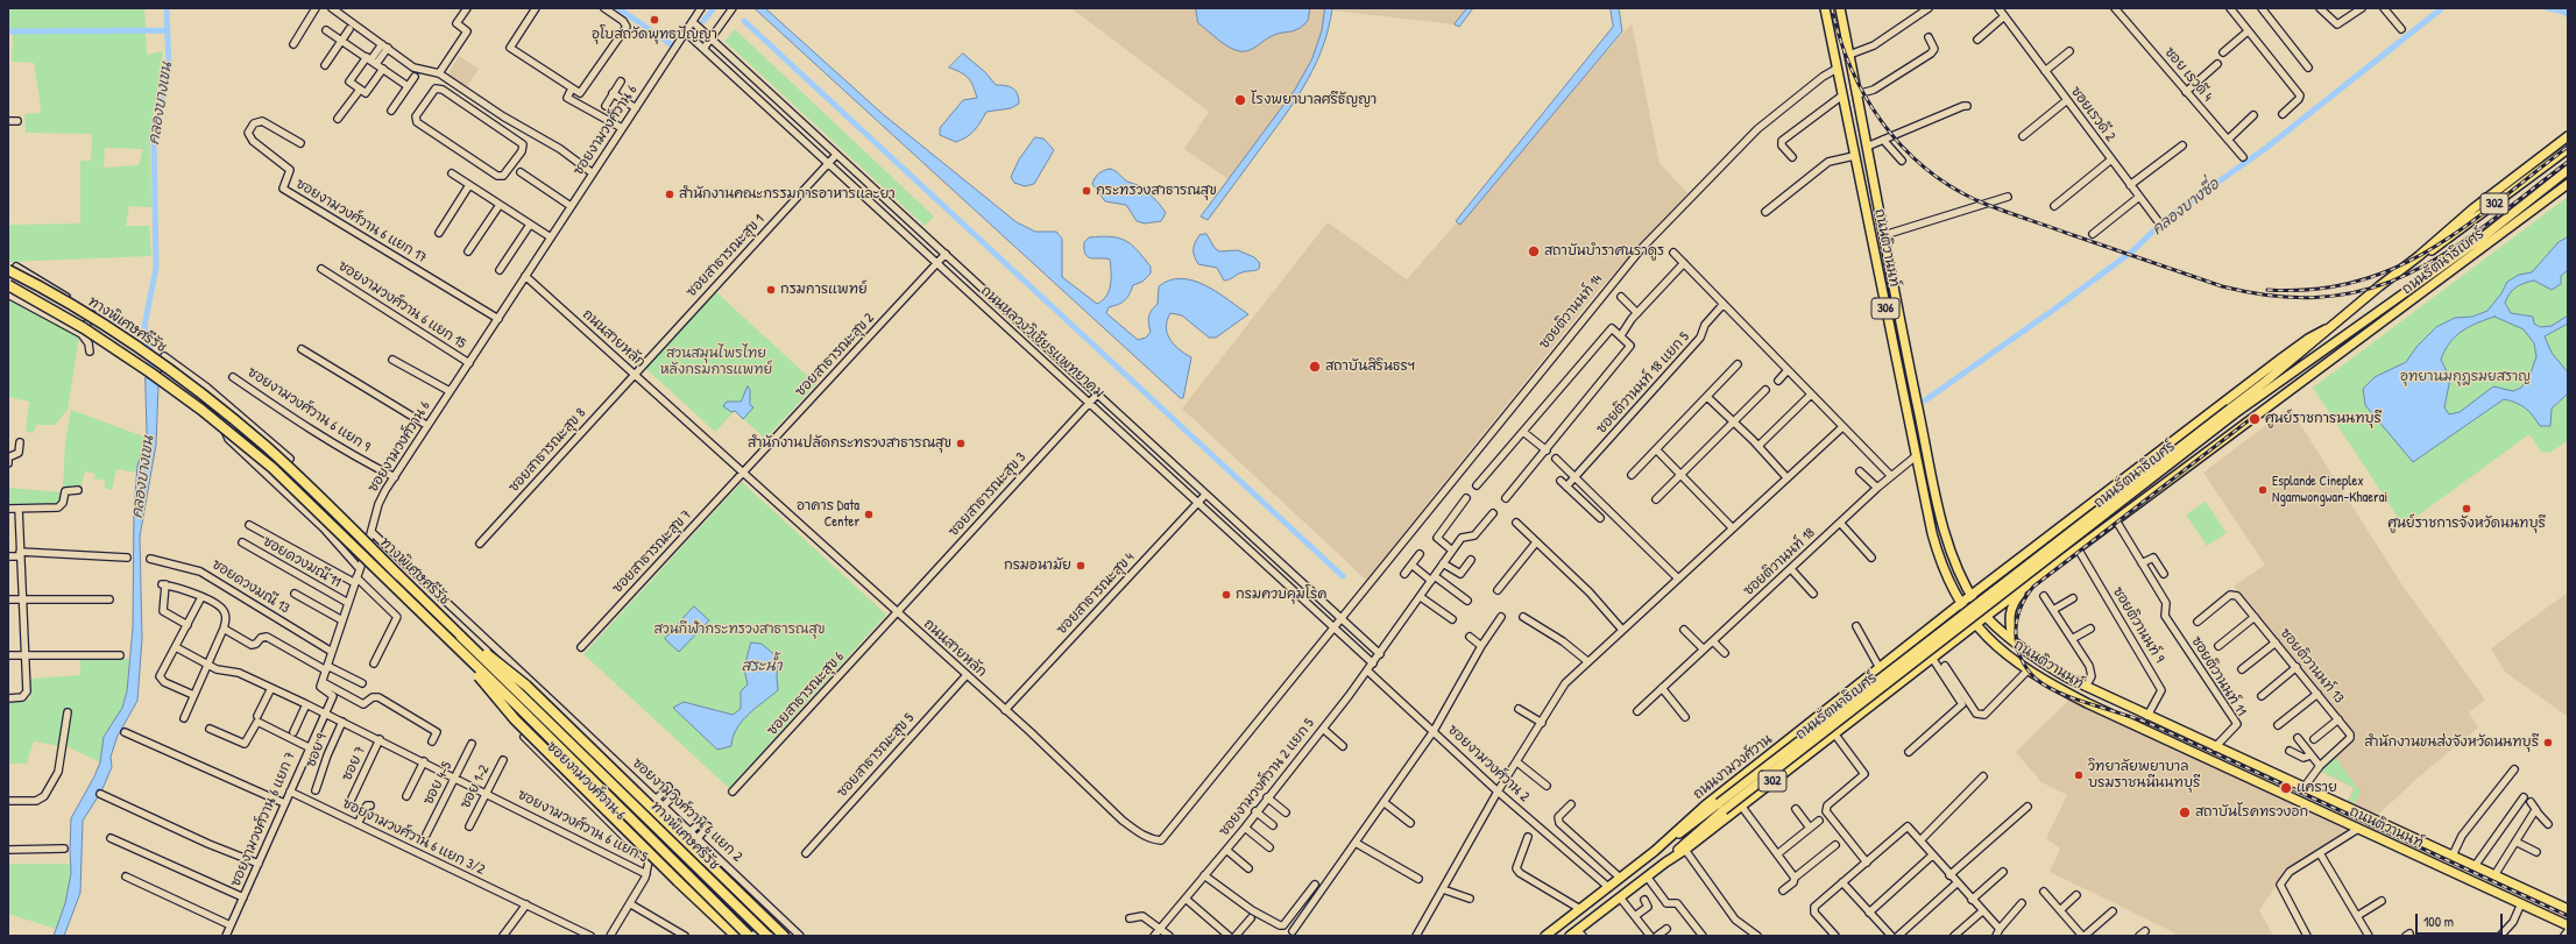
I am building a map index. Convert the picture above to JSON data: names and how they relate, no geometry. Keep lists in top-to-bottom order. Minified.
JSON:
{"streets":{"highway":["ทางพิเศษศรีรัช"],"main road":["302","ถนนติวานนท์","ถนนรัตนาธิเบศร์","306","ถนนงามวงศ์วาน"],"street":["ซอย เรวดี 4","ซอยเรวดี 2","ซอยงามวงศ์วาน 6","ซอยงามวงศ์วาน 6 แยก 17","ซอยสาธารณะสุข 1","ซอยงามวงศ์วาน 6 แยก 15","ซอยติวานนท์ 14","ถนนสายหลัก","ถนนหลวงวิเชียรแพทยาคม","ซอยสาธารณะสุข 2","ซอยติวานนท์ 18 แยก 5","ซอยงามวงศ์วาน 6 แยก 9","ซอยสาธารณะสุข 8","ซอยสาธารณะสุข 3","ซอยสาธารณะสุข 7","ซอยดวงมณี 11","ซอยติวานนท์ 18","ซอยดวงมณี 13","ซอยสาธารณะสุข 4","ซอยติวานนท์ 9","ซอยติวานนท์ 13","ซอยติวานนท์ 11","ซอยสาธารณะสุข 6","ซอย 9","ซอยสาธารณะสุข 5","ซอย 7","ซอยงามวงศ์วาน 2","ซอยงามวงศ์วาน 2 แยก 5","ซอย 4-5","ซอย 1-2","ซอยงามวงศ์วาน 6 แยก 2","ซอยงามวงศ์วาน 6 แยก 7","ซอยงามวงศ์วาน 6 แยก 5","ซอยงามวงศ์วาน 6 แยก 3/2"]},"crossings":[["ซอยงามวงศ์วาน 6","ซอยงามวงศ์วาน 6 แยก 17"],["ซอยงามวงศ์วาน 6","ซอยงามวงศ์วาน 6 แยก 15"],["ซอยงามวงศ์วาน 6","ถนนสายหลัก"],["ซอยงามวงศ์วาน 6","ถนนหลวงวิเชียรแพทยาคม"],["ซอยงามวงศ์วาน 6","ซอยงามวงศ์วาน 6 แยก 9"],["ซอยงามวงศ์วาน 6","ซอยงามวงศ์วาน 6 แยก 2"],["ซอยงามวงศ์วาน 6","ซอยงามวงศ์วาน 6 แยก 5"],["ถนนติวานนท์","ถนนรัตนาธิเบศร์"],["ถนนติวานนท์","ซอยติวานนท์ 14"],["ถนนติวานนท์","ซอยติวานนท์ 18"],["ถนนติวานนท์","ซอยติวานนท์ 9"],["ถนนติวานนท์","ซอยติวานนท์ 13"],["ถนนติวานนท์","ซอยติวานนท์ 11"],["ถนนติวานนท์","ถนนงามวงศ์วาน"],["ซอยสาธารณะสุข 1","ถนนสายหลัก"],["ซอยสาธารณะสุข 1","ถนนหลวงวิเชียรแพทยาคม"],["ซอยสาธารณะสุข 1","ซอยสาธารณะสุข 8"],["ถนนรัตนาธิเบศร์","ซอยติวานนท์ 9"],["ถนนรัตนาธิเบศร์","ถนนงามวงศ์วาน"],["ซอยติวานนท์ 14","ถนนสายหลัก"],["ซอยติวานนท์ 14","ถนนหลวงวิเชียรแพทยาคม"],["ถนนสายหลัก","ถนนหลวงวิเชียรแพทยาคม"],["ถนนสายหลัก","ซอยสาธารณะสุข 2"],["ถนนสายหลัก","ซอยสาธารณะสุข 8"],["ถนนสายหลัก","ซอยสาธารณะสุข 3"],["ถนนสายหลัก","ซอยสาธารณะสุข 7"],["ถนนสายหลัก","ซอยสาธารณะสุข 4"],["ถนนสายหลัก","ซอยสาธารณะสุข 6"],["ถนนสายหลัก","ซอยสาธารณะสุข 5"],["ถนนหลวงวิเชียรแพทยาคม","ซอยสาธารณะสุข 2"],["ถนนหลวงวิเชียรแพทยาคม","ซอยสาธารณะสุข 3"],["ถนนหลวงวิเชียรแพทยาคม","ซอยสาธารณะสุข 4"],["ซอยสาธารณะสุข 2","ซอยสาธารณะสุข 7"],["ซอยสาธารณะสุข 3","ซอยสาธารณะสุข 6"],["ซอย 9","ซอยงามวงศ์วาน 6 แยก 5"],["ซอย 7","ซอยงามวงศ์วาน 6 แยก 5"],["ซอยงามวงศ์วาน 2","ถนนงามวงศ์วาน"],["ซอยงามวงศ์วาน 2","ซอยงามวงศ์วาน 2 แยก 5"],["ซอย 4-5","ซอยงามวงศ์วาน 6 แยก 5"],["ซอย 1-2","ซอยงามวงศ์วาน 6 แยก 5"],["ซอยงามวงศ์วาน 6 แยก 7","ซอยงามวงศ์วาน 6 แยก 5"],["ซอยงามวงศ์วาน 6 แยก 7","ซอยงามวงศ์วาน 6 แยก 3/2"]],"water":["คลองบางเขน","คลองบางซื่อ","สระน้ำ"],"parks":["สวนสมุนไพรไทย หลังกรมการแพทย์","อุทยานมกุฎรมยสราญ","สวนกีฬากระทรวงสาธารณสุข"],"places":["อุโบสถวัดพุทธปัญญา","โรงพยาบาลศรีธัญญา","กระทรวงสาธารณสุข","สำนักงานคณะกรรมการอาหารและยา","สถาบันบำราศนราดูร","กรมการแพทย์","สถาบันสิรินธรฯ","ศูนย์ราชการนนทบุรี","สำนักงานปลัดกระทรวงสาธารณสุข","Esplande Cineplex Ngamwongwan-Khaerai","ศูนย์ราชการจังหวัดนนทบุรี","อาคาร Data Center","กรมอนามัย","กรมควบคุมโรค","สำนักงานขนส่งจังหวัดนนทบุรี","วิทยาลัยพยาบาล บรมราชนนีนนทบุรี","แคราย","สถาบันโรคทรวงอก"],"scale_bar":"100 m"}
